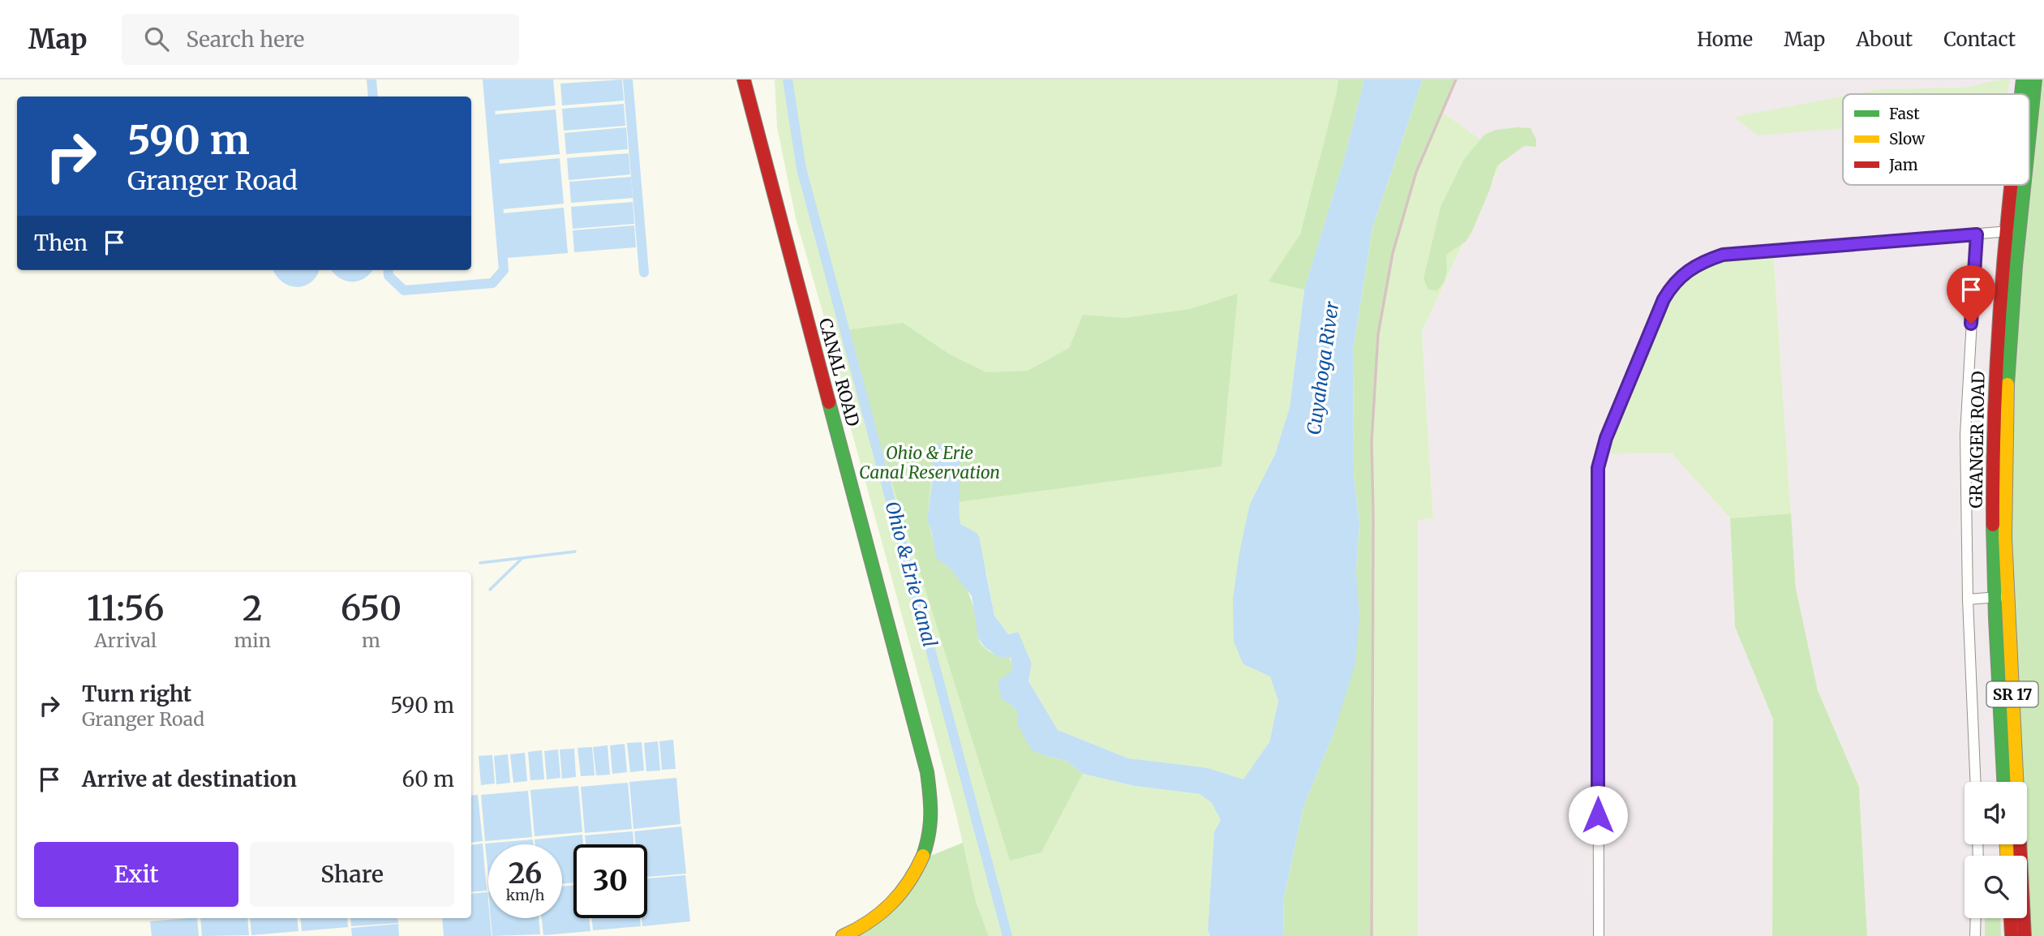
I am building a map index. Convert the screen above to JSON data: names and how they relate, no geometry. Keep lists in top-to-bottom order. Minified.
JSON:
{"streets":{"main road":["CANAL ROAD","GRANGER ROAD","SR 17"]},"water":["Cuyahoga River","Ohio & Erie Canal"],"parks":["Ohio & Erie Canal Reservation"],"legend":["Fast","Slow","Jam"],"page":{"header":"Map","search":"Search here","nav":["Home","Map","About","Contact"],"turn":["590 m","Granger Road"],"then":"Then","eta":["11:56","Arrival","2","min","650","m"],"list":[{"name":"Turn right","note":"Granger Road","value":"590 m"},{"name":"Arrive at destination","value":"60 m"}],"buttons":["Exit","Share"],"speed":"26 km/h","limit":"30"}}
